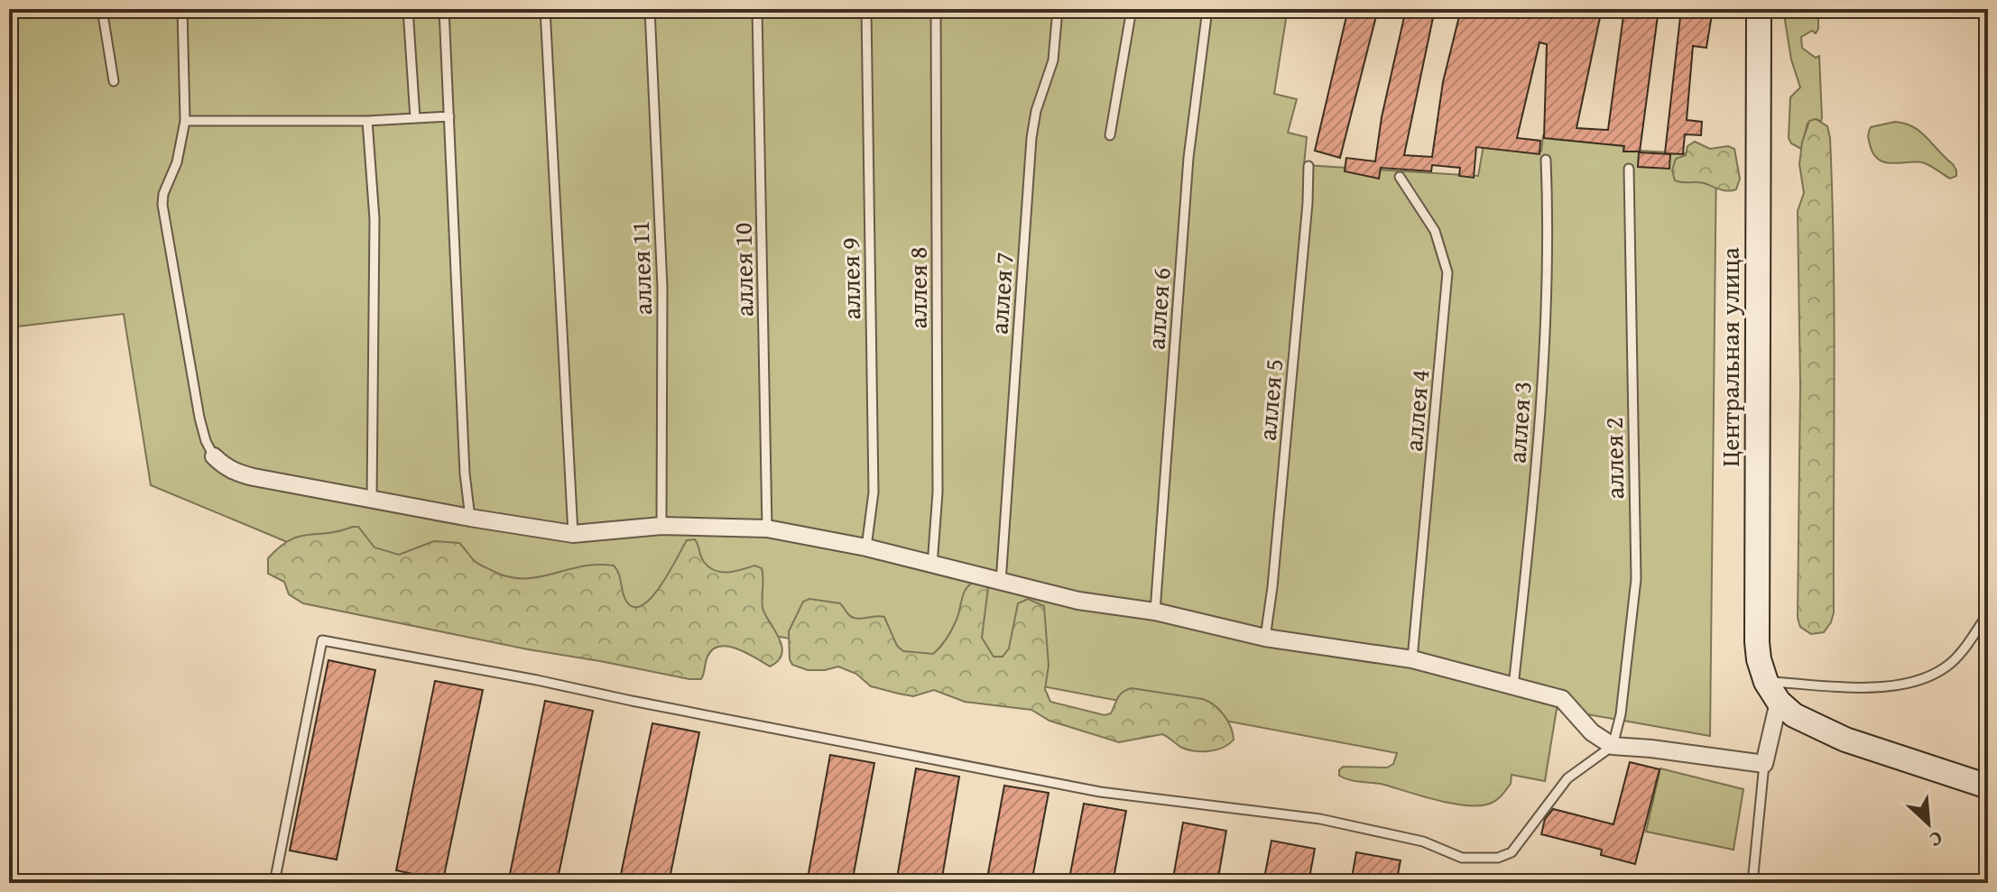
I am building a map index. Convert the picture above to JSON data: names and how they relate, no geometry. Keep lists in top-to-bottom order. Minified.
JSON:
{"streets":{"street":["Центральная улица"],"lane":["аллея 11","аллея 10","аллея 9","аллея 8","аллея 7","аллея 6","аллея 5","аллея 4","аллея 3","аллея 2"]},"north":"bottom right"}
